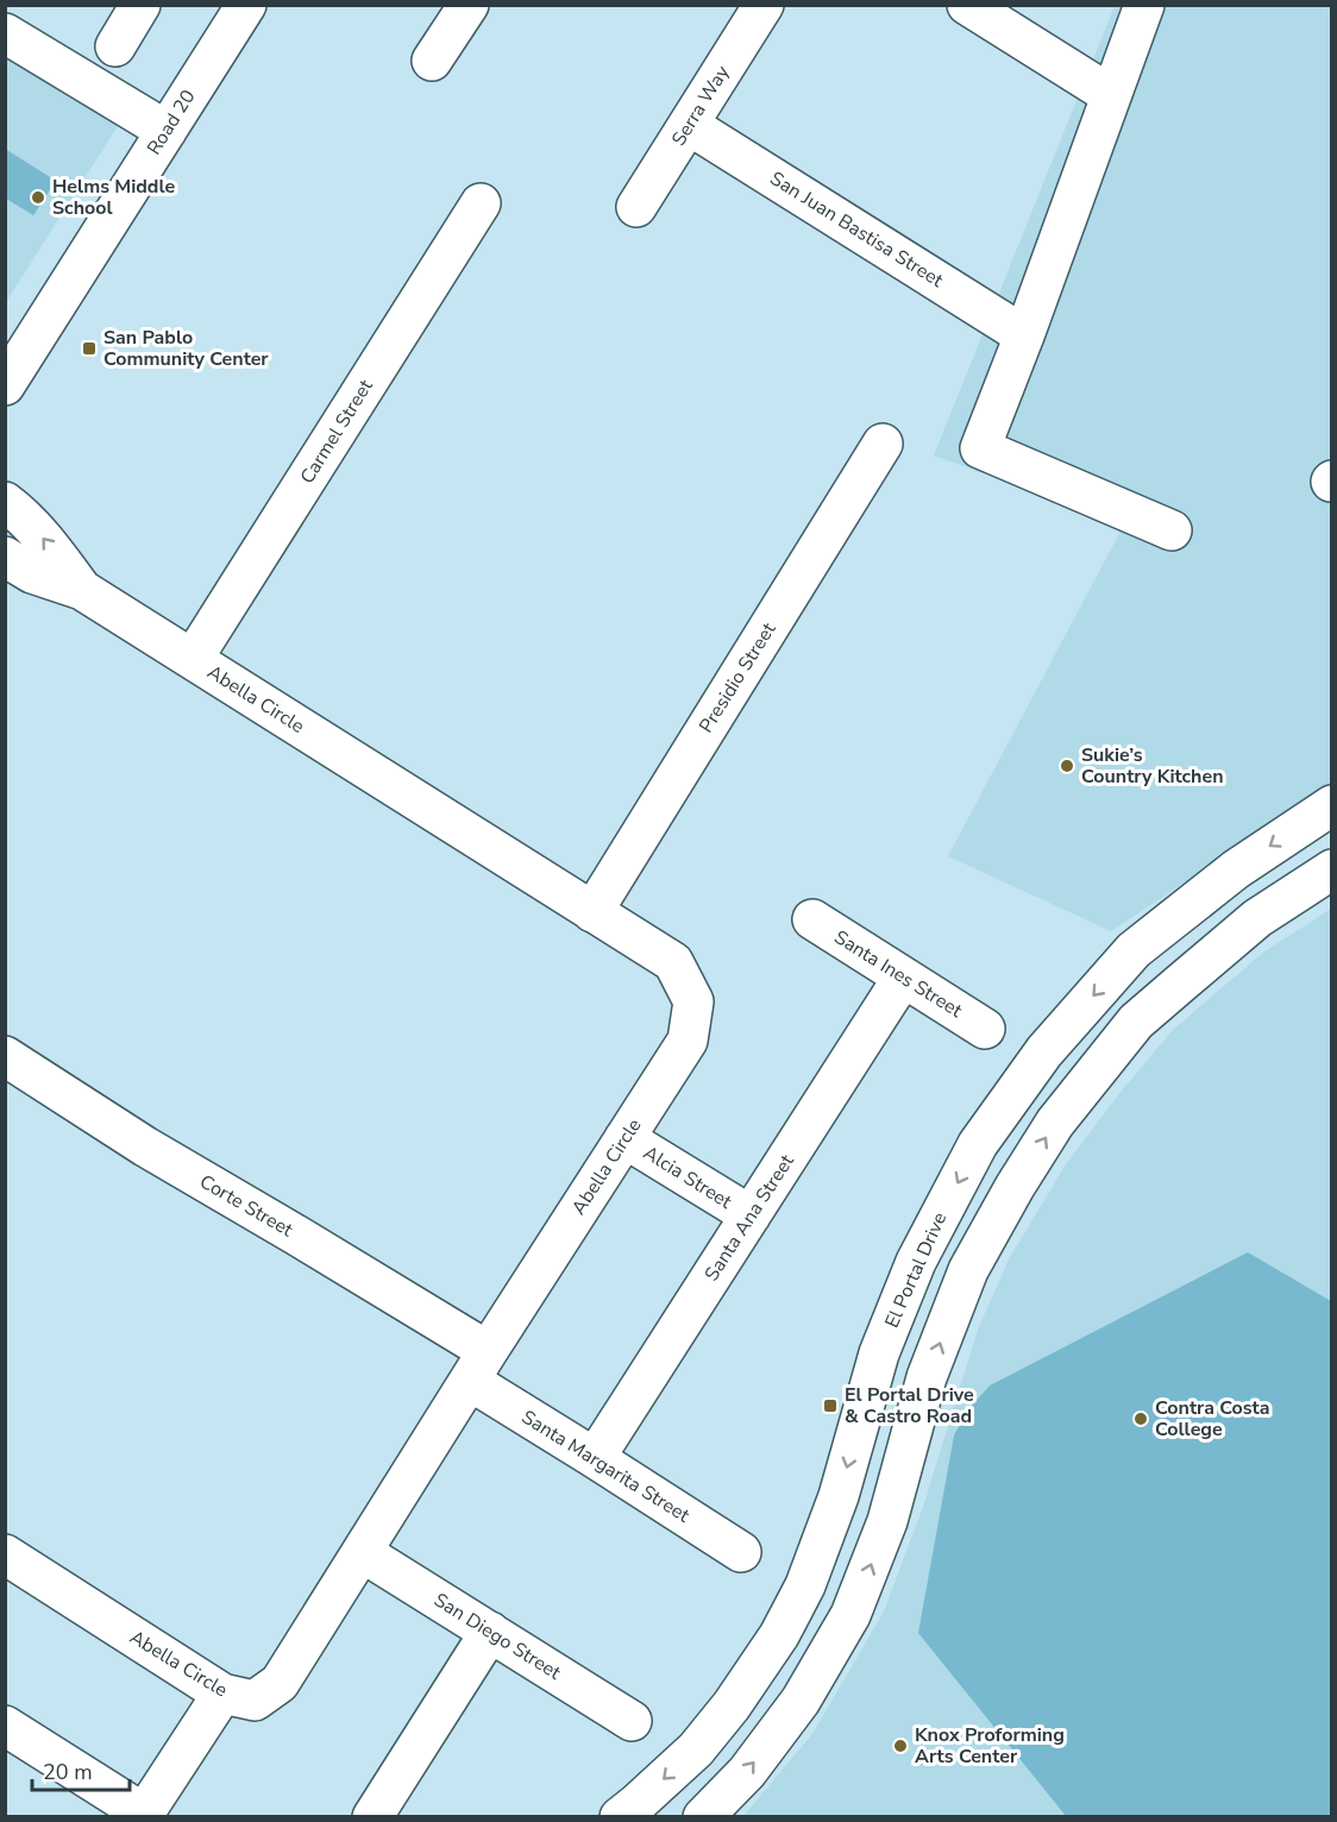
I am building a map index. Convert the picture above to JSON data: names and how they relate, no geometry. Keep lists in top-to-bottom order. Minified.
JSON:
{"streets":{"street":["Serra Way","Road 20","San Juan Bastisa Street","Carmel Street","Presidio Street","Abella Circle","Santa Ines Street","Alcia Street","Corte Street","Santa Ana Street","El Portal Drive","Santa Margarita Street","San Diego Street"]},"crossings":[["Serra Way","San Juan Bastisa Street"],["Carmel Street","Abella Circle"],["Presidio Street","Abella Circle"],["Abella Circle","Alcia Street"],["Abella Circle","Corte Street"],["Abella Circle","Santa Margarita Street"],["Abella Circle","San Diego Street"],["Santa Ines Street","Santa Ana Street"],["Alcia Street","Santa Ana Street"],["Corte Street","Santa Margarita Street"],["Santa Ana Street","Santa Margarita Street"]],"places":{"other":["Helms Middle School","Sukie’s Country Kitchen","Contra Costa College","Knox Proforming Arts Center"],"transit":["San Pablo Community Center","El Portal Drive & Castro Road"]},"scale_bar":"20 m"}
